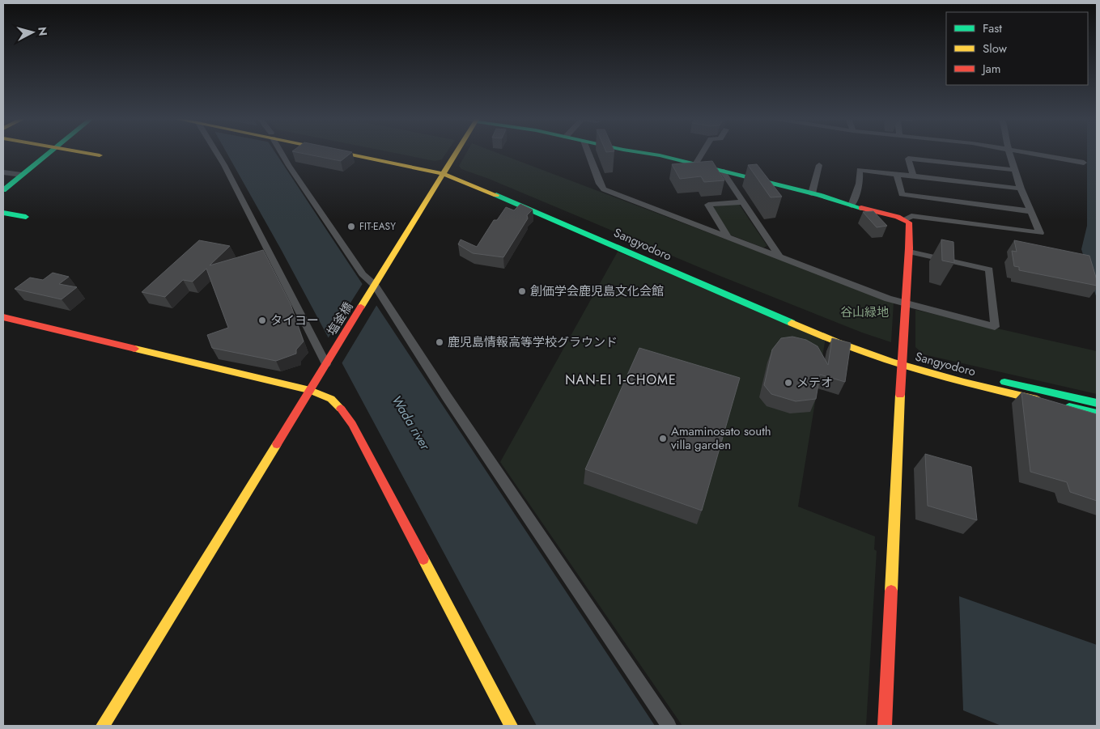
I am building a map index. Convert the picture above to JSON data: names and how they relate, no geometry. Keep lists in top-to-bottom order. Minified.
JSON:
{"streets":{"street":["Sangyodoro","塩釜橋"]},"crossings":[["Sangyodoro","塩釜橋"]],"districts":["NAN-EI 1-CHOME"],"water":["Wada river"],"parks":["谷山緑地"],"places":["FIT-EASY","創価学会鹿児島文化会館","タイヨー","鹿児島情報高等学校グラウンド","メテオ","Amaminosato south villa garden"],"legend":["Fast","Slow","Jam"],"north":"right"}
